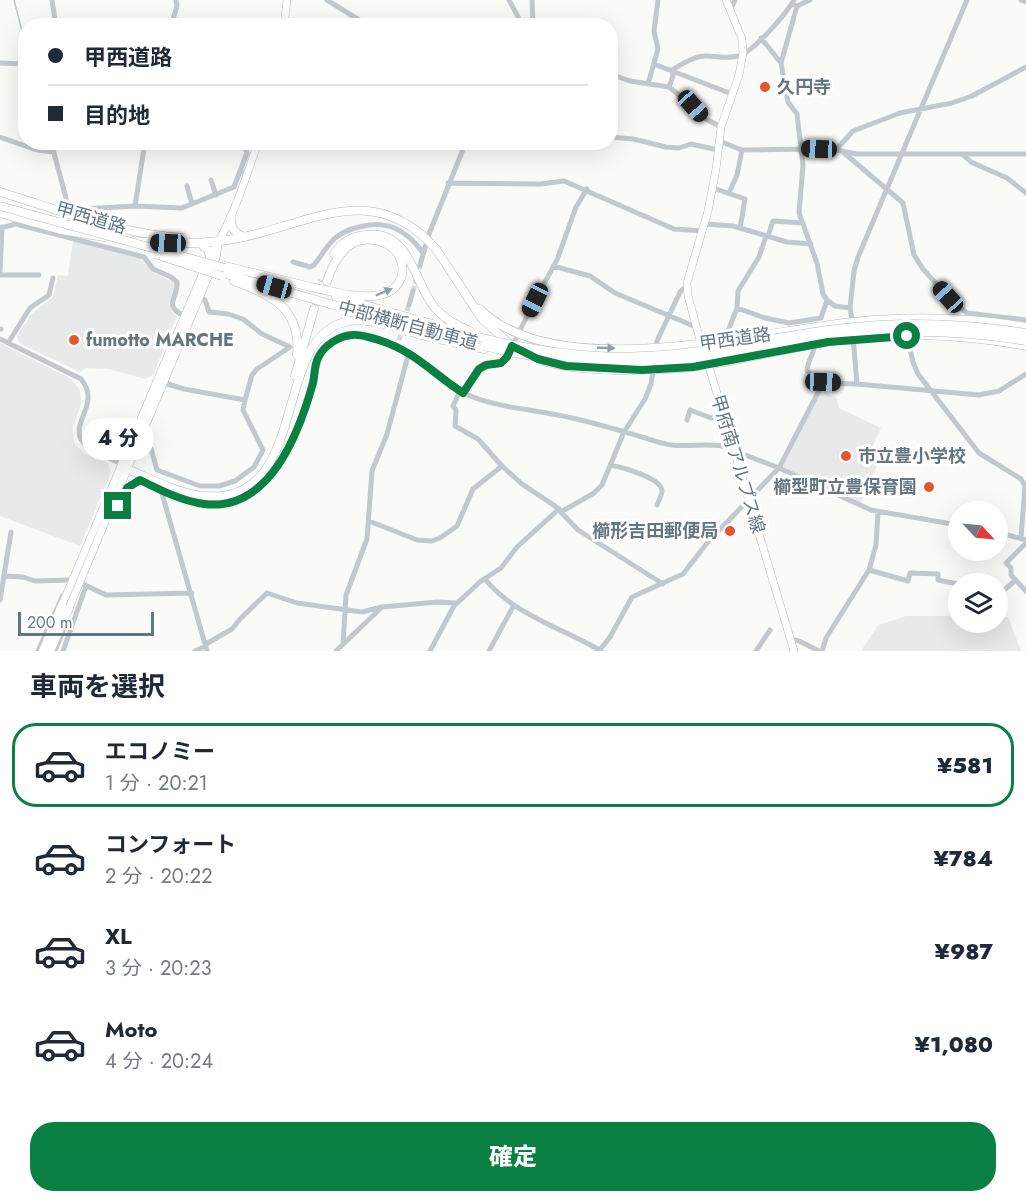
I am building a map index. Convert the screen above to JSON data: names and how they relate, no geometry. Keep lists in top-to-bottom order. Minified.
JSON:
{"streets":{"highway":["甲西道路","中部横断自動車道"],"main road":["甲府南アルプス線"]},"crossings":[["甲西道路","甲府南アルプス線"]],"places":["久円寺","fumotto MARCHE","市立豊小学校","櫛型町立豊保育園","櫛形吉田郵便局"],"scale_bar":"200 m","north":"bottom right","page":{"banner":["甲西道路","目的地"],"bubble":"4 分","scale":"200 m","heading":"車両を選択","list":[{"name":"エコノミー","note":"1 分 · 20:21","value":"¥581"},{"name":"コンフォート","note":"2 分 · 20:22","value":"¥784"},{"name":"XL","note":"3 分 · 20:23","value":"¥987"},{"name":"Moto","note":"4 分 · 20:24","value":"¥1,080"}],"buttons":"確定"}}
